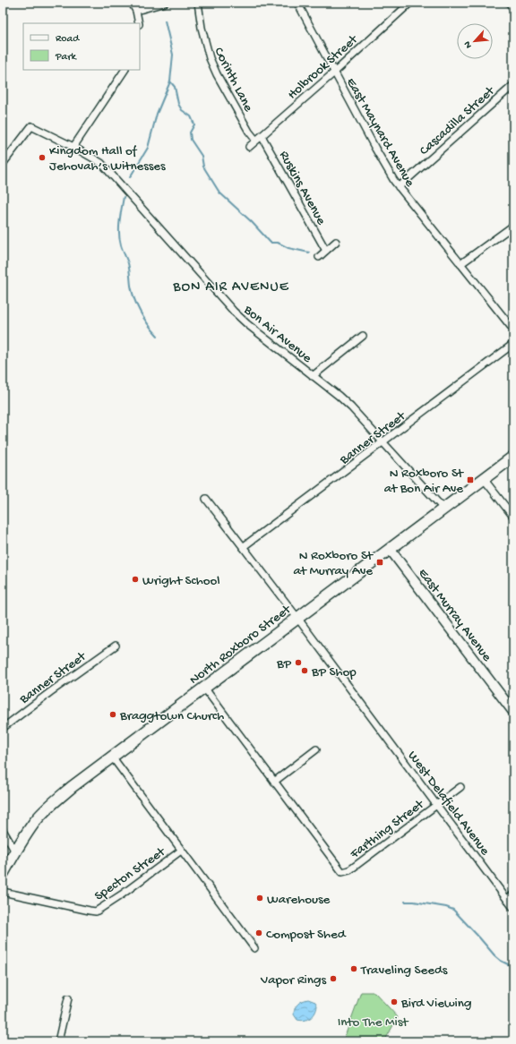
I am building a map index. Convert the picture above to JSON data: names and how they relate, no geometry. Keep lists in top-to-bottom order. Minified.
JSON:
{"streets":{"main road":["North Roxboro Street"],"street":["Holbrook Street","Corinth Lane","Cascadilla Street","East Maynard Avenue","Ruskins Avenue","Bon Air Avenue","Banner Street","East Murray Avenue","West Delafield Avenue","Farthing Street","Specton Street"]},"crossings":[["Holbrook Street","Corinth Lane"],["Holbrook Street","East Maynard Avenue"],["Holbrook Street","Ruskins Avenue"],["Cascadilla Street","East Maynard Avenue"],["Bon Air Avenue","Banner Street"],["Bon Air Avenue","North Roxboro Street"],["Banner Street","West Delafield Avenue"],["East Murray Avenue","North Roxboro Street"],["North Roxboro Street","West Delafield Avenue"],["West Delafield Avenue","Farthing Street"]],"districts":["BON AIR AVENUE"],"parks":["Into The Mist"],"places":{"other":["Kingdom Hall of Jehovah’s Witnesses","Wright School","BP","BP Shop","Braggtown Church","Warehouse","Compost Shed","Traveling Seeds","Vapor Rings","Bird Viewing"],"transit":["N Roxboro St at Bon Air Ave","N Roxboro St at Murray Ave"]},"legend":["Road","Park"],"north":"bottom left"}
